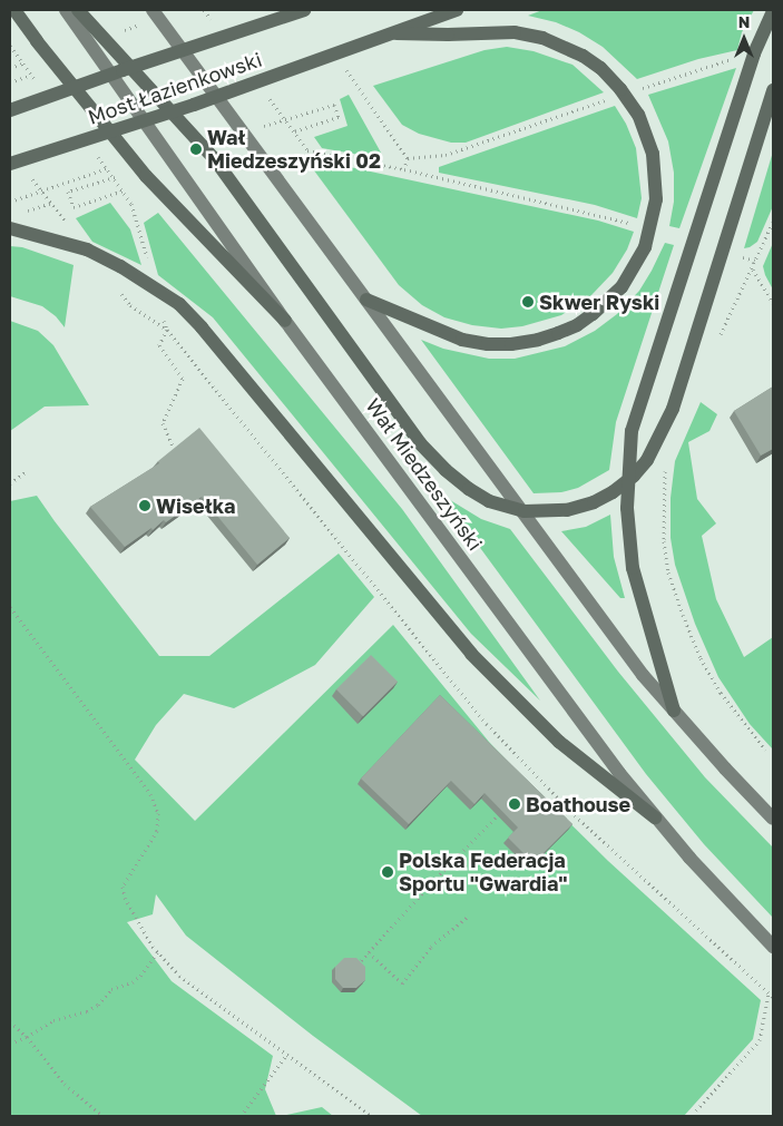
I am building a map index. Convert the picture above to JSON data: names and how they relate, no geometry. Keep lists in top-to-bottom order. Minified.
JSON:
{"streets":{"main road":["Most Łazienkowski","Wał Miedzeszyński"]},"places":["Wał Miedzeszyński 02","Skwer Ryski","Wisełka","Boathouse","Polska Federacja Sportu \"Gwardia\""],"north":"top"}
